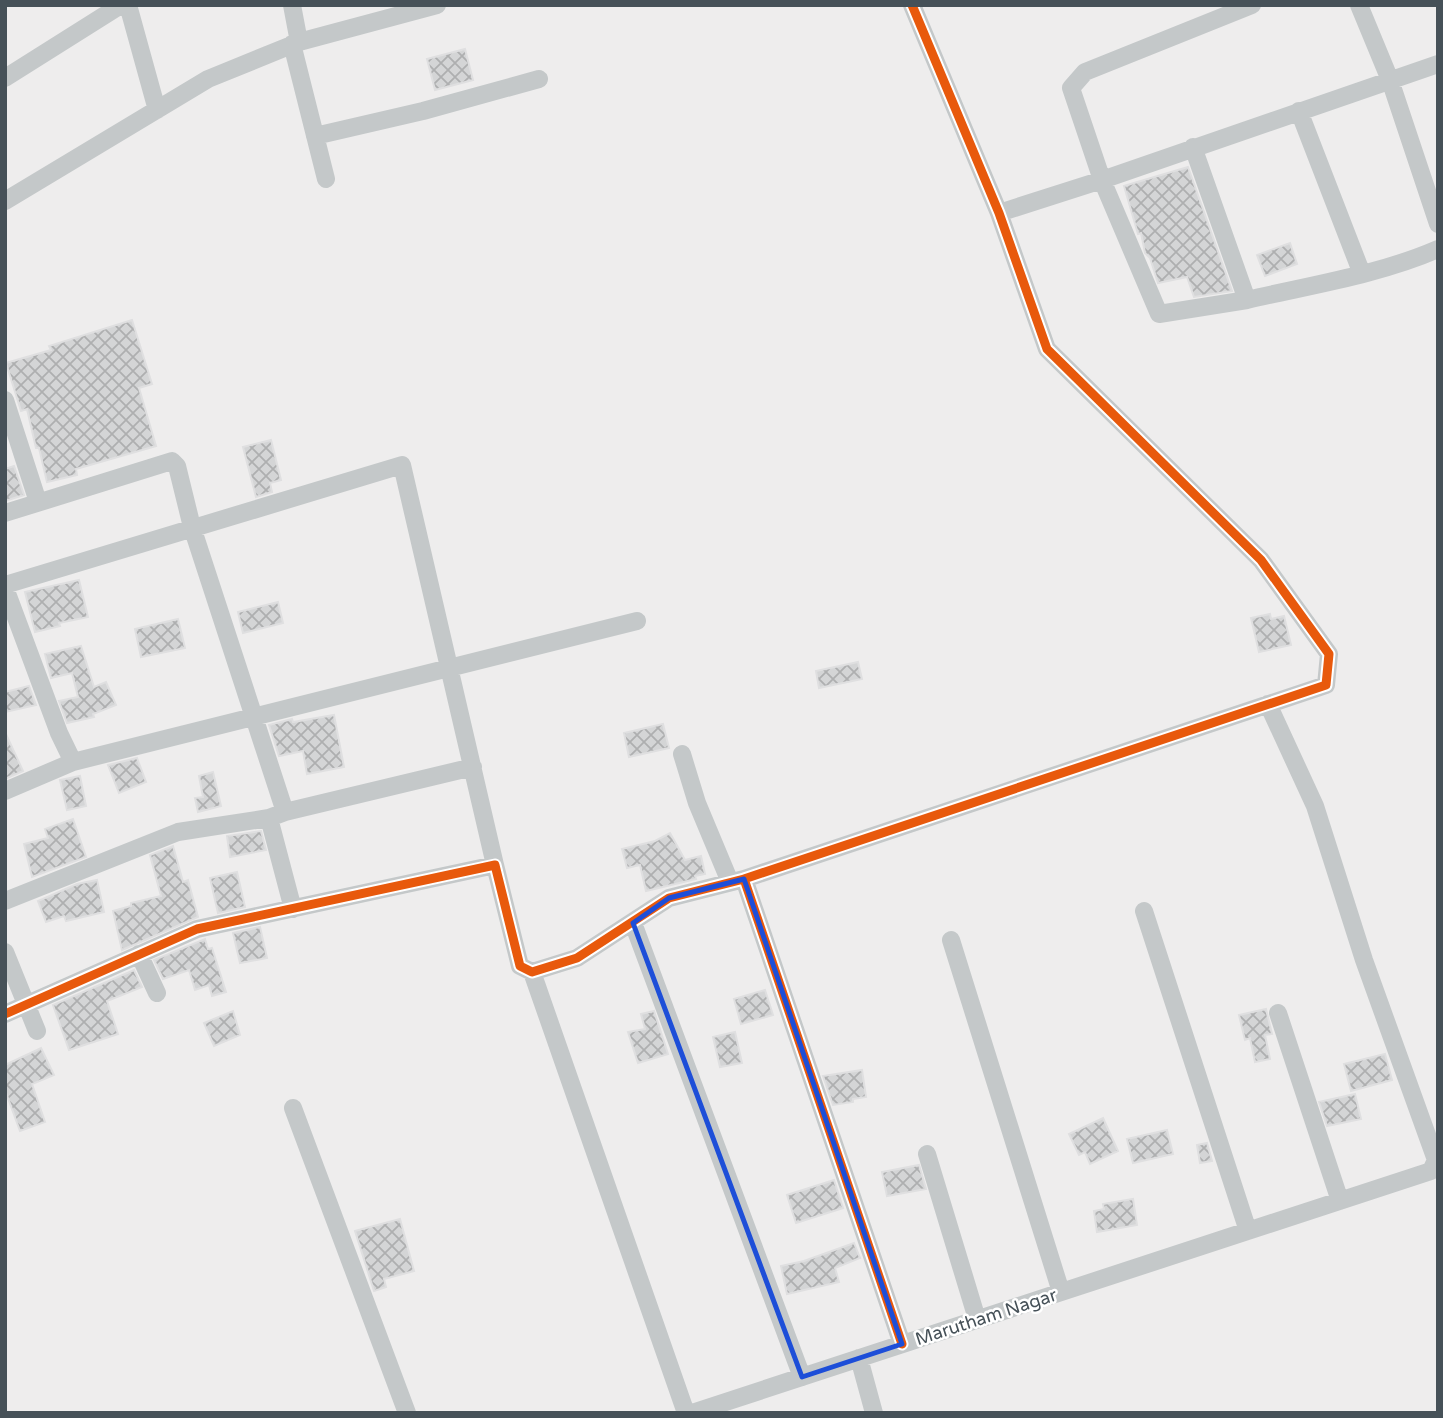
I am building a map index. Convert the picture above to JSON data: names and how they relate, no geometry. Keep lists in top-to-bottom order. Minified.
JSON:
{"streets":{"street":["Marutham Nagar"]}}
